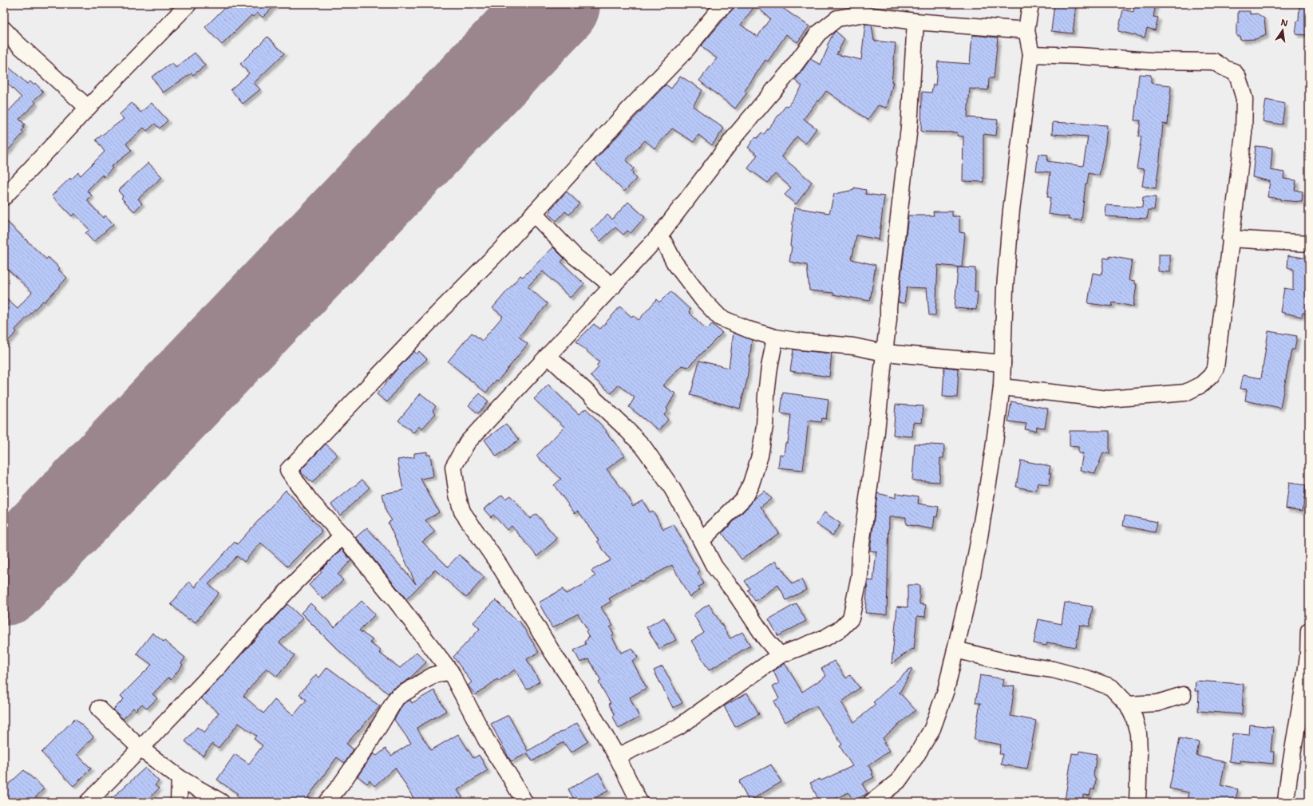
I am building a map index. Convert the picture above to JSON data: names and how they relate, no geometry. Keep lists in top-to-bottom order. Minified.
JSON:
{"north":"top"}
